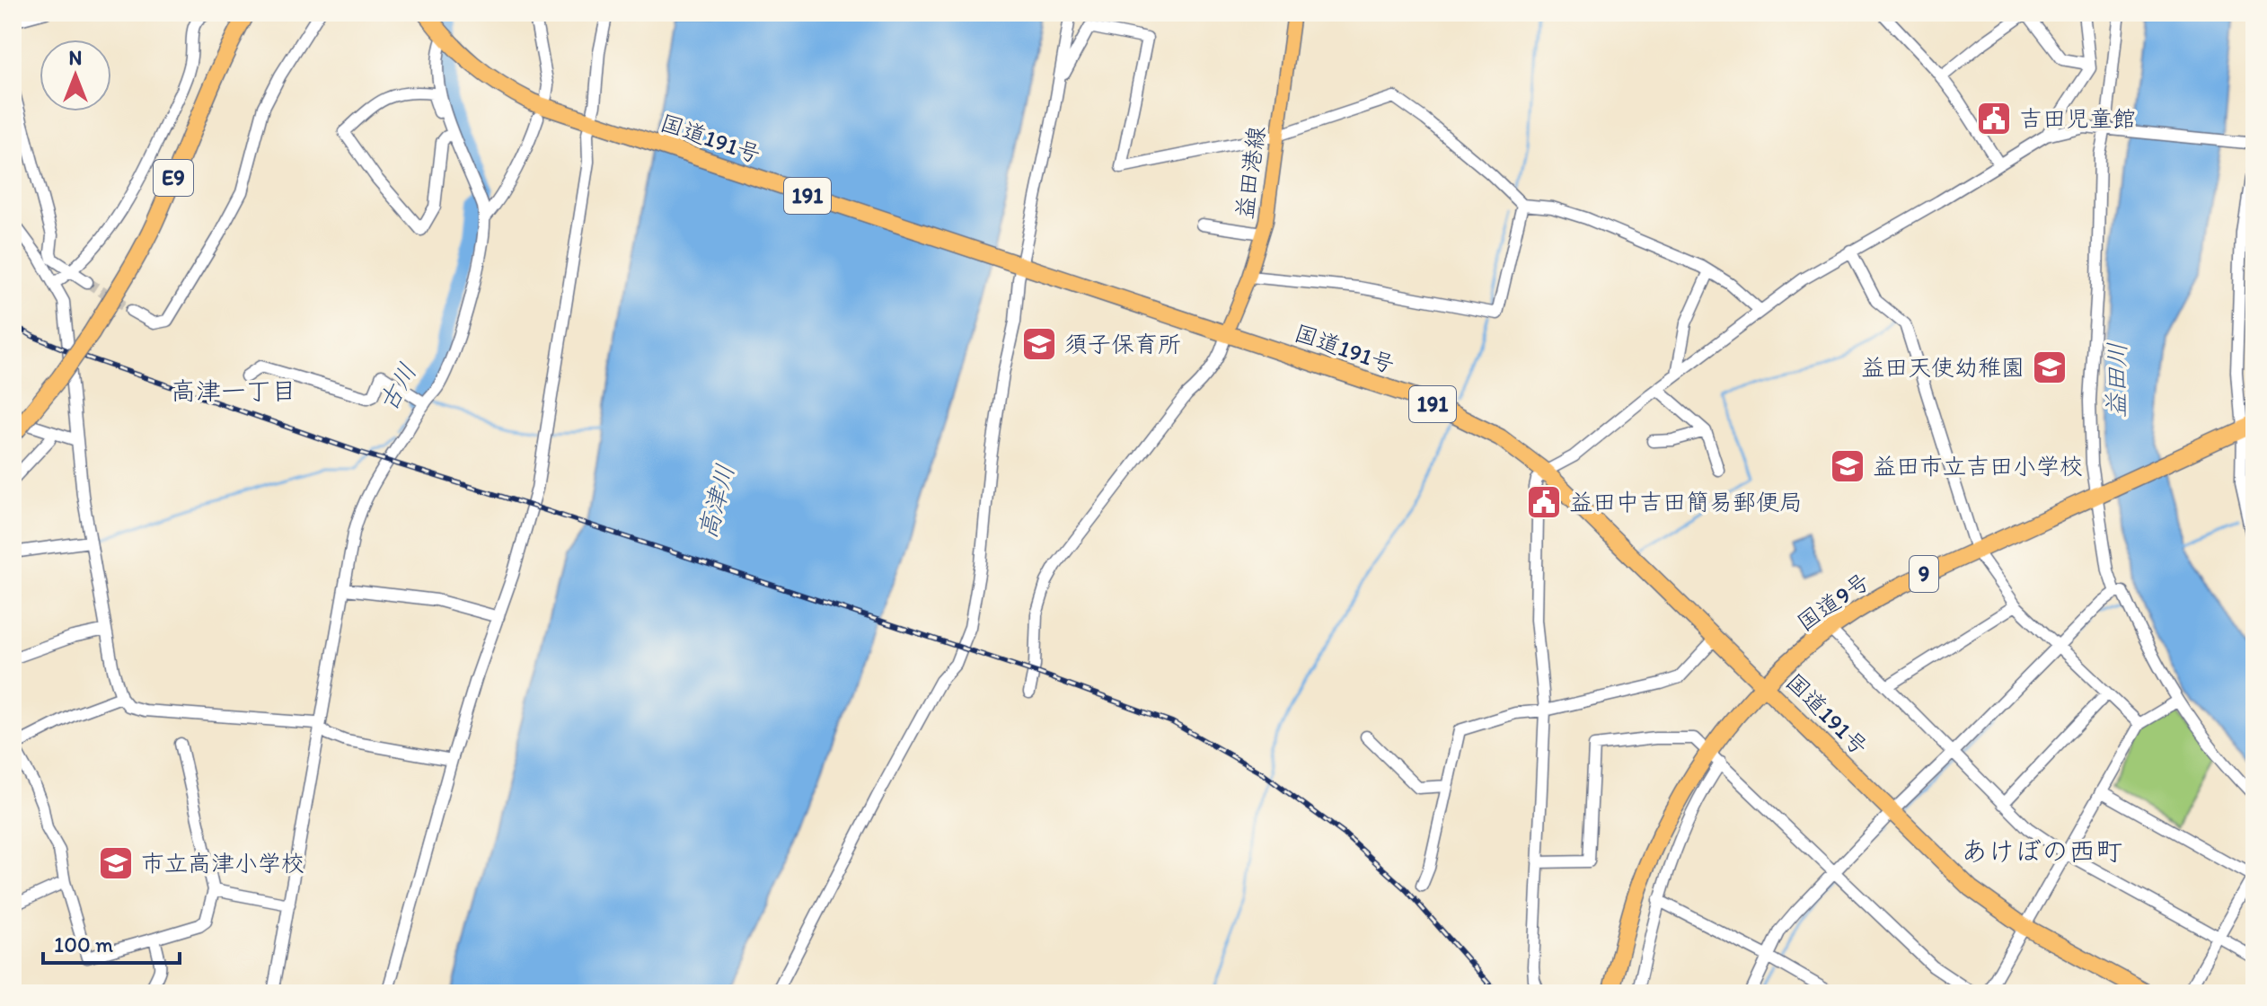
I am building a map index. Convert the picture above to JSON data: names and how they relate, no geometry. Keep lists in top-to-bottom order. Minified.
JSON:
{"streets":{"highway":["国道191号","E9","191","9","国道9号"],"main road":["益田港線"]},"crossings":[["国道191号","益田港線"],["国道191号","国道9号"]],"districts":["高津一丁目","あけぼの西町"],"water":["益田川","古川","高津川"],"places":{"public building":["吉田児童館","益田中吉田簡易郵便局"],"school or university":["須子保育所","益田天使幼稚園","益田市立吉田小学校","市立高津小学校"]},"scale_bar":"100 m","north":"top"}
